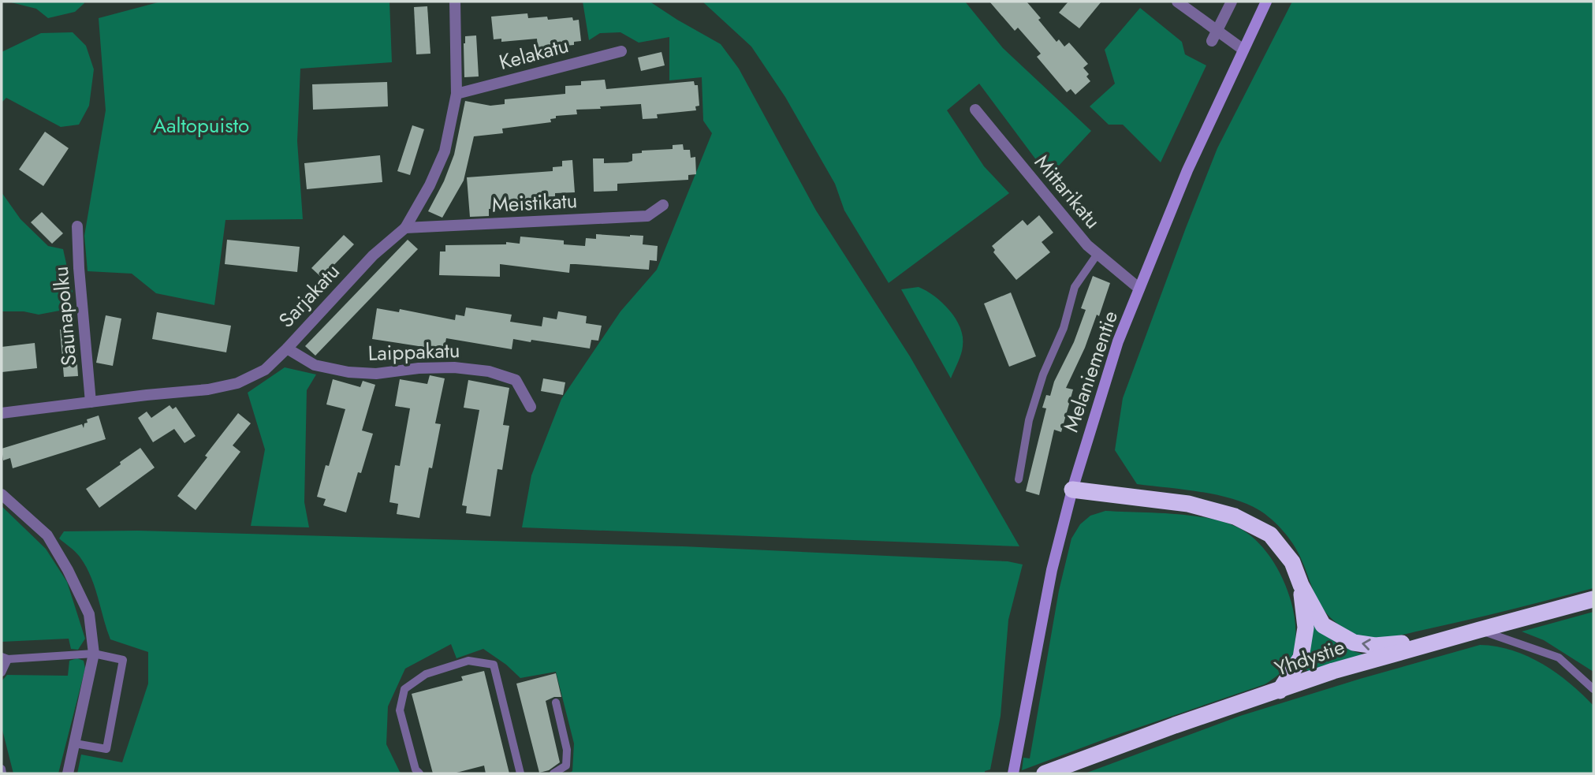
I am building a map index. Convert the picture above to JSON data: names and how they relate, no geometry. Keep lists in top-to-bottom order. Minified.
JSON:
{"streets":{"highway":["Yhdystie"],"main road":["Melaniementie"],"street":["Kelakatu","Mittarikatu","Meistikatu","Sarjakatu","Saunapolku","Laippakatu"]},"crossings":[["Kelakatu","Sarjakatu"],["Mittarikatu","Melaniementie"],["Meistikatu","Sarjakatu"],["Sarjakatu","Saunapolku"],["Sarjakatu","Laippakatu"]],"parks":["Aaltopuisto"]}
